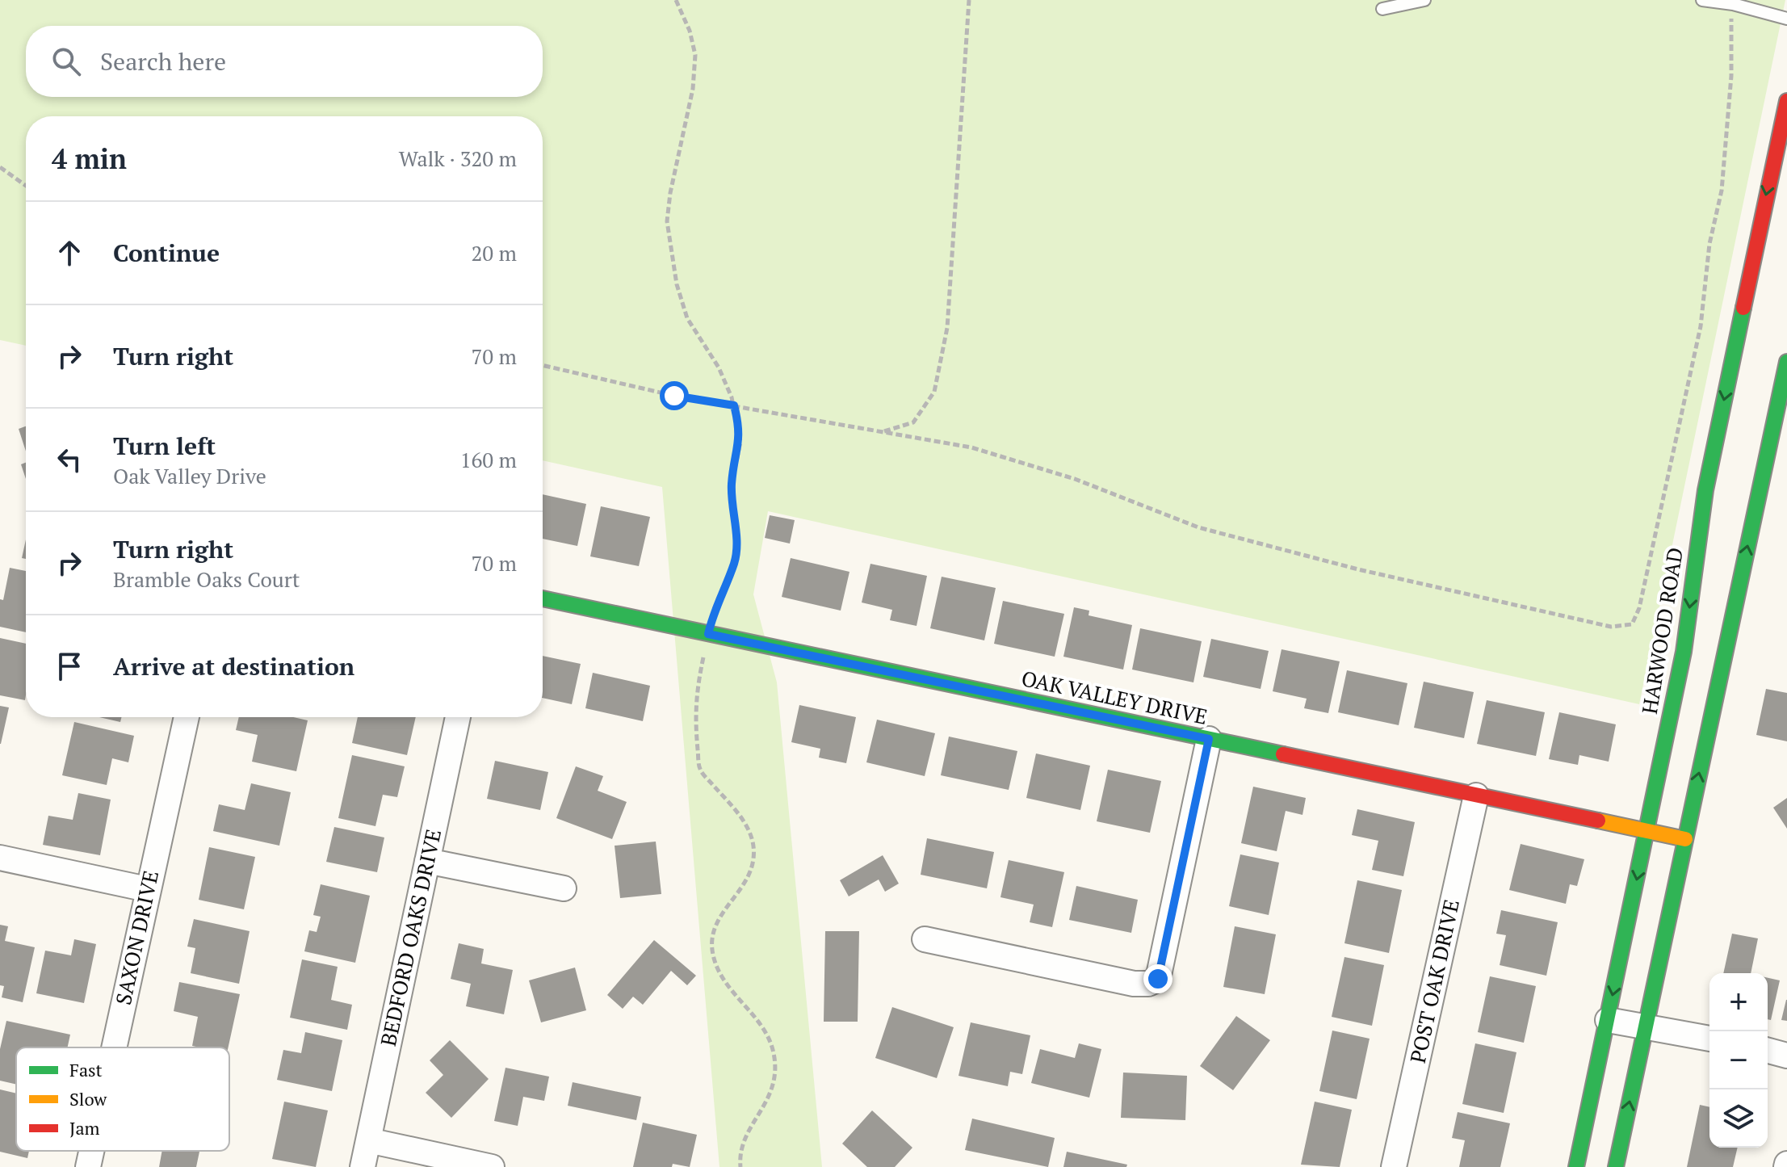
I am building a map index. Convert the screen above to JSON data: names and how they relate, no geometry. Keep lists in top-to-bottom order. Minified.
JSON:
{"streets":{"main road":["HARWOOD ROAD","OAK VALLEY DRIVE"],"street":["SAXON DRIVE","BEDFORD OAKS DRIVE","POST OAK DRIVE"]},"crossings":[["HARWOOD ROAD","OAK VALLEY DRIVE"],["OAK VALLEY DRIVE","POST OAK DRIVE"]],"legend":["Fast","Slow","Jam"],"page":{"search":"Search here","heading":["4 min","Walk · 320 m"],"list":[["Continue","20 m"],["Turn right","70 m"],["Turn left","Oak Valley Drive","160 m"],["Turn right","Bramble Oaks Court","70 m"],"Arrive at destination"],"map_buttons":["+","−"]}}
